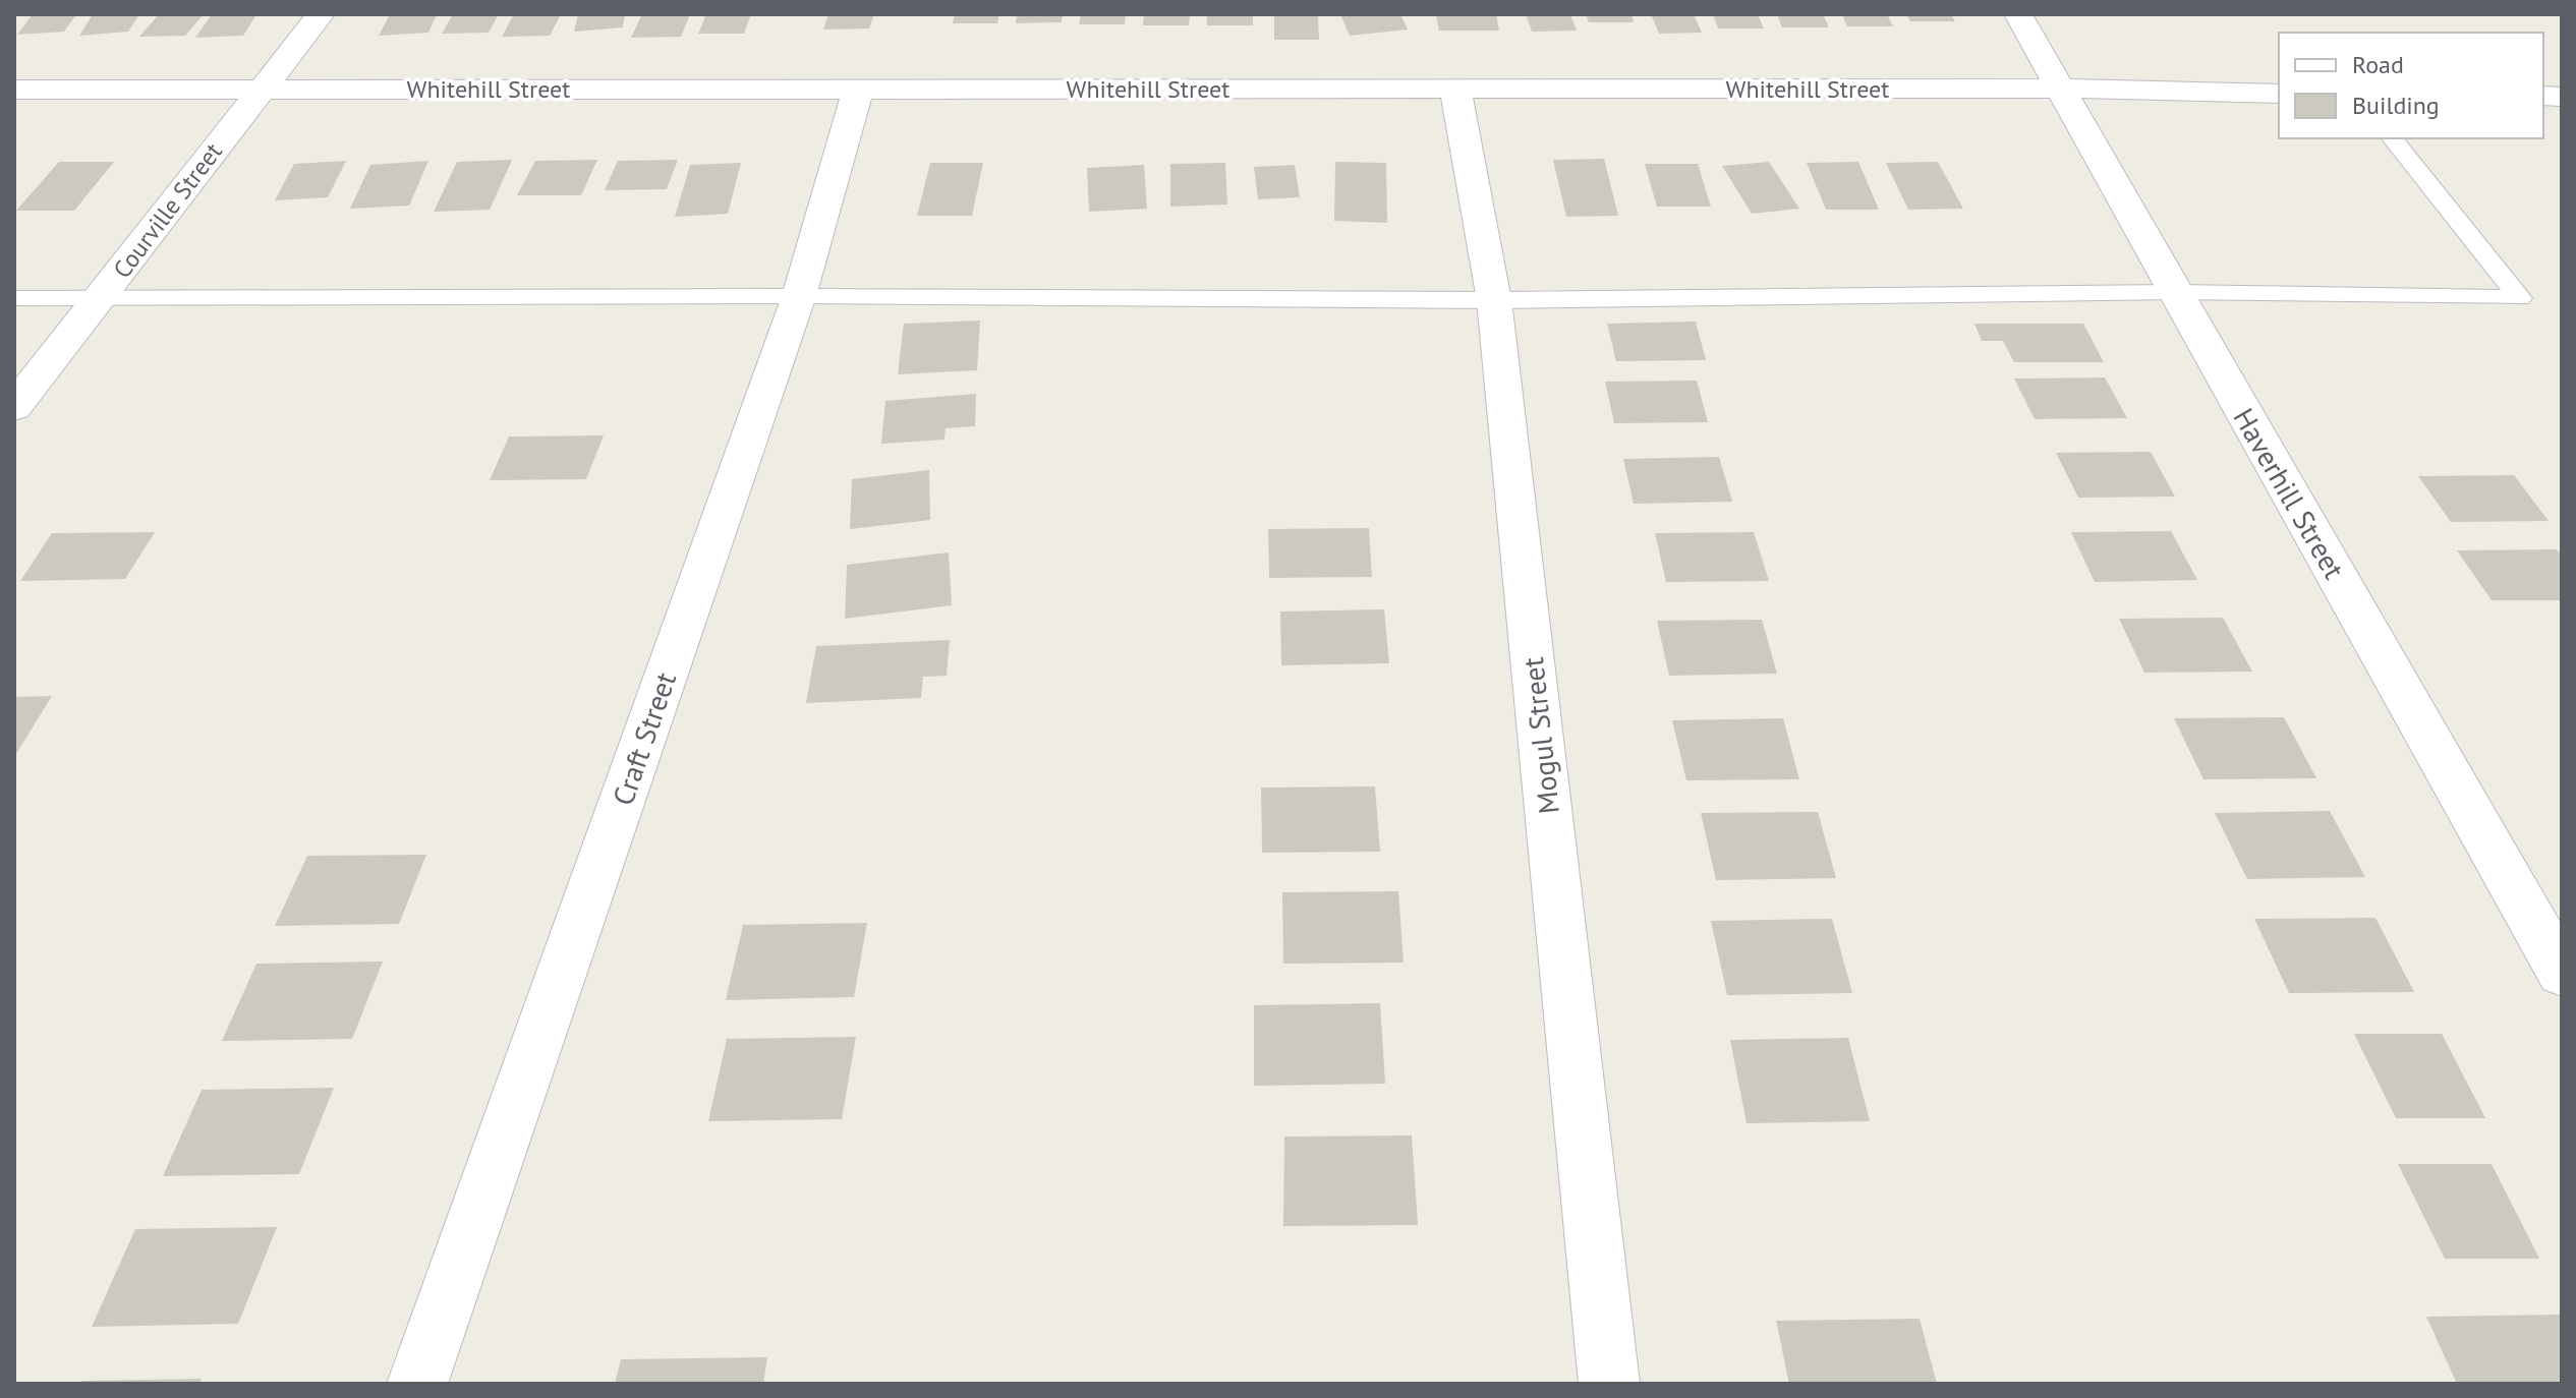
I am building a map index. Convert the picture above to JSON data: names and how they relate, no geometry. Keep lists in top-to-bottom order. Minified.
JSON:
{"streets":{"street":["Whitehill Street","Courville Street","Haverhill Street","Mogul Street","Craft Street"]},"crossings":[["Whitehill Street","Courville Street"],["Whitehill Street","Haverhill Street"],["Whitehill Street","Mogul Street"],["Whitehill Street","Craft Street"]],"legend":["Road","Building"]}
